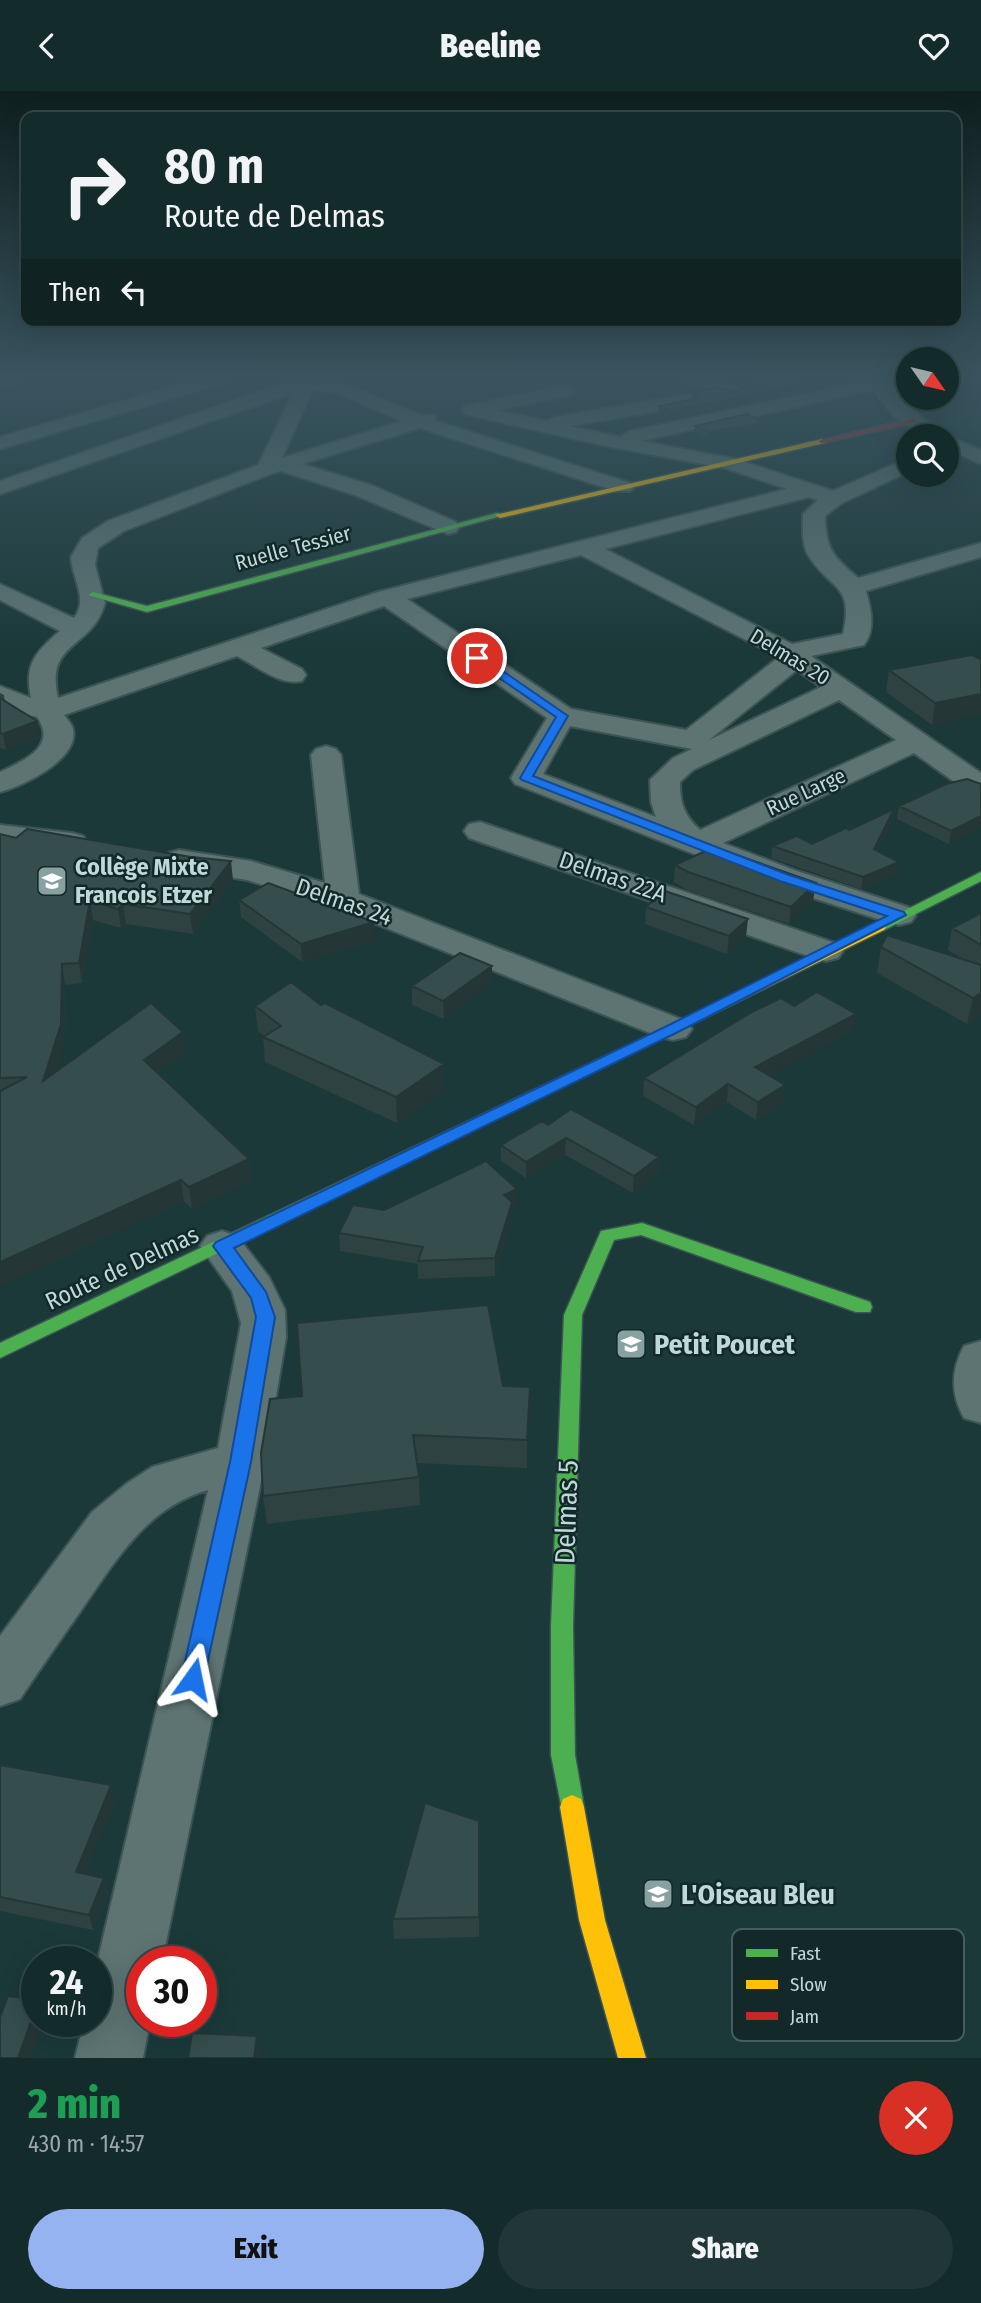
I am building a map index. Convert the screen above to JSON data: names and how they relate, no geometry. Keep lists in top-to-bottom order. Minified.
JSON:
{"streets":{"street":["Ruelle Tessier","Delmas 20","Rue Large","Delmas 22A","Delmas 24","Route de Delmas","Delmas 5"]},"crossings":[["Delmas 20","Rue Large"],["Delmas 22A","Route de Delmas"],["Delmas 24","Route de Delmas"]],"places":{"school or university":["Collège Mixte Francois Etzer","Petit Poucet","L'Oiseau Bleu"]},"legend":["Fast","Slow","Jam"],"north":"bottom right","page":{"header":"Beeline","turn":["80 m","Route de Delmas"],"then":"Then","speed":"24 km/h","limit":"30","heading":["2 min","430 m · 14:57"],"buttons":["Exit","Share"]}}
